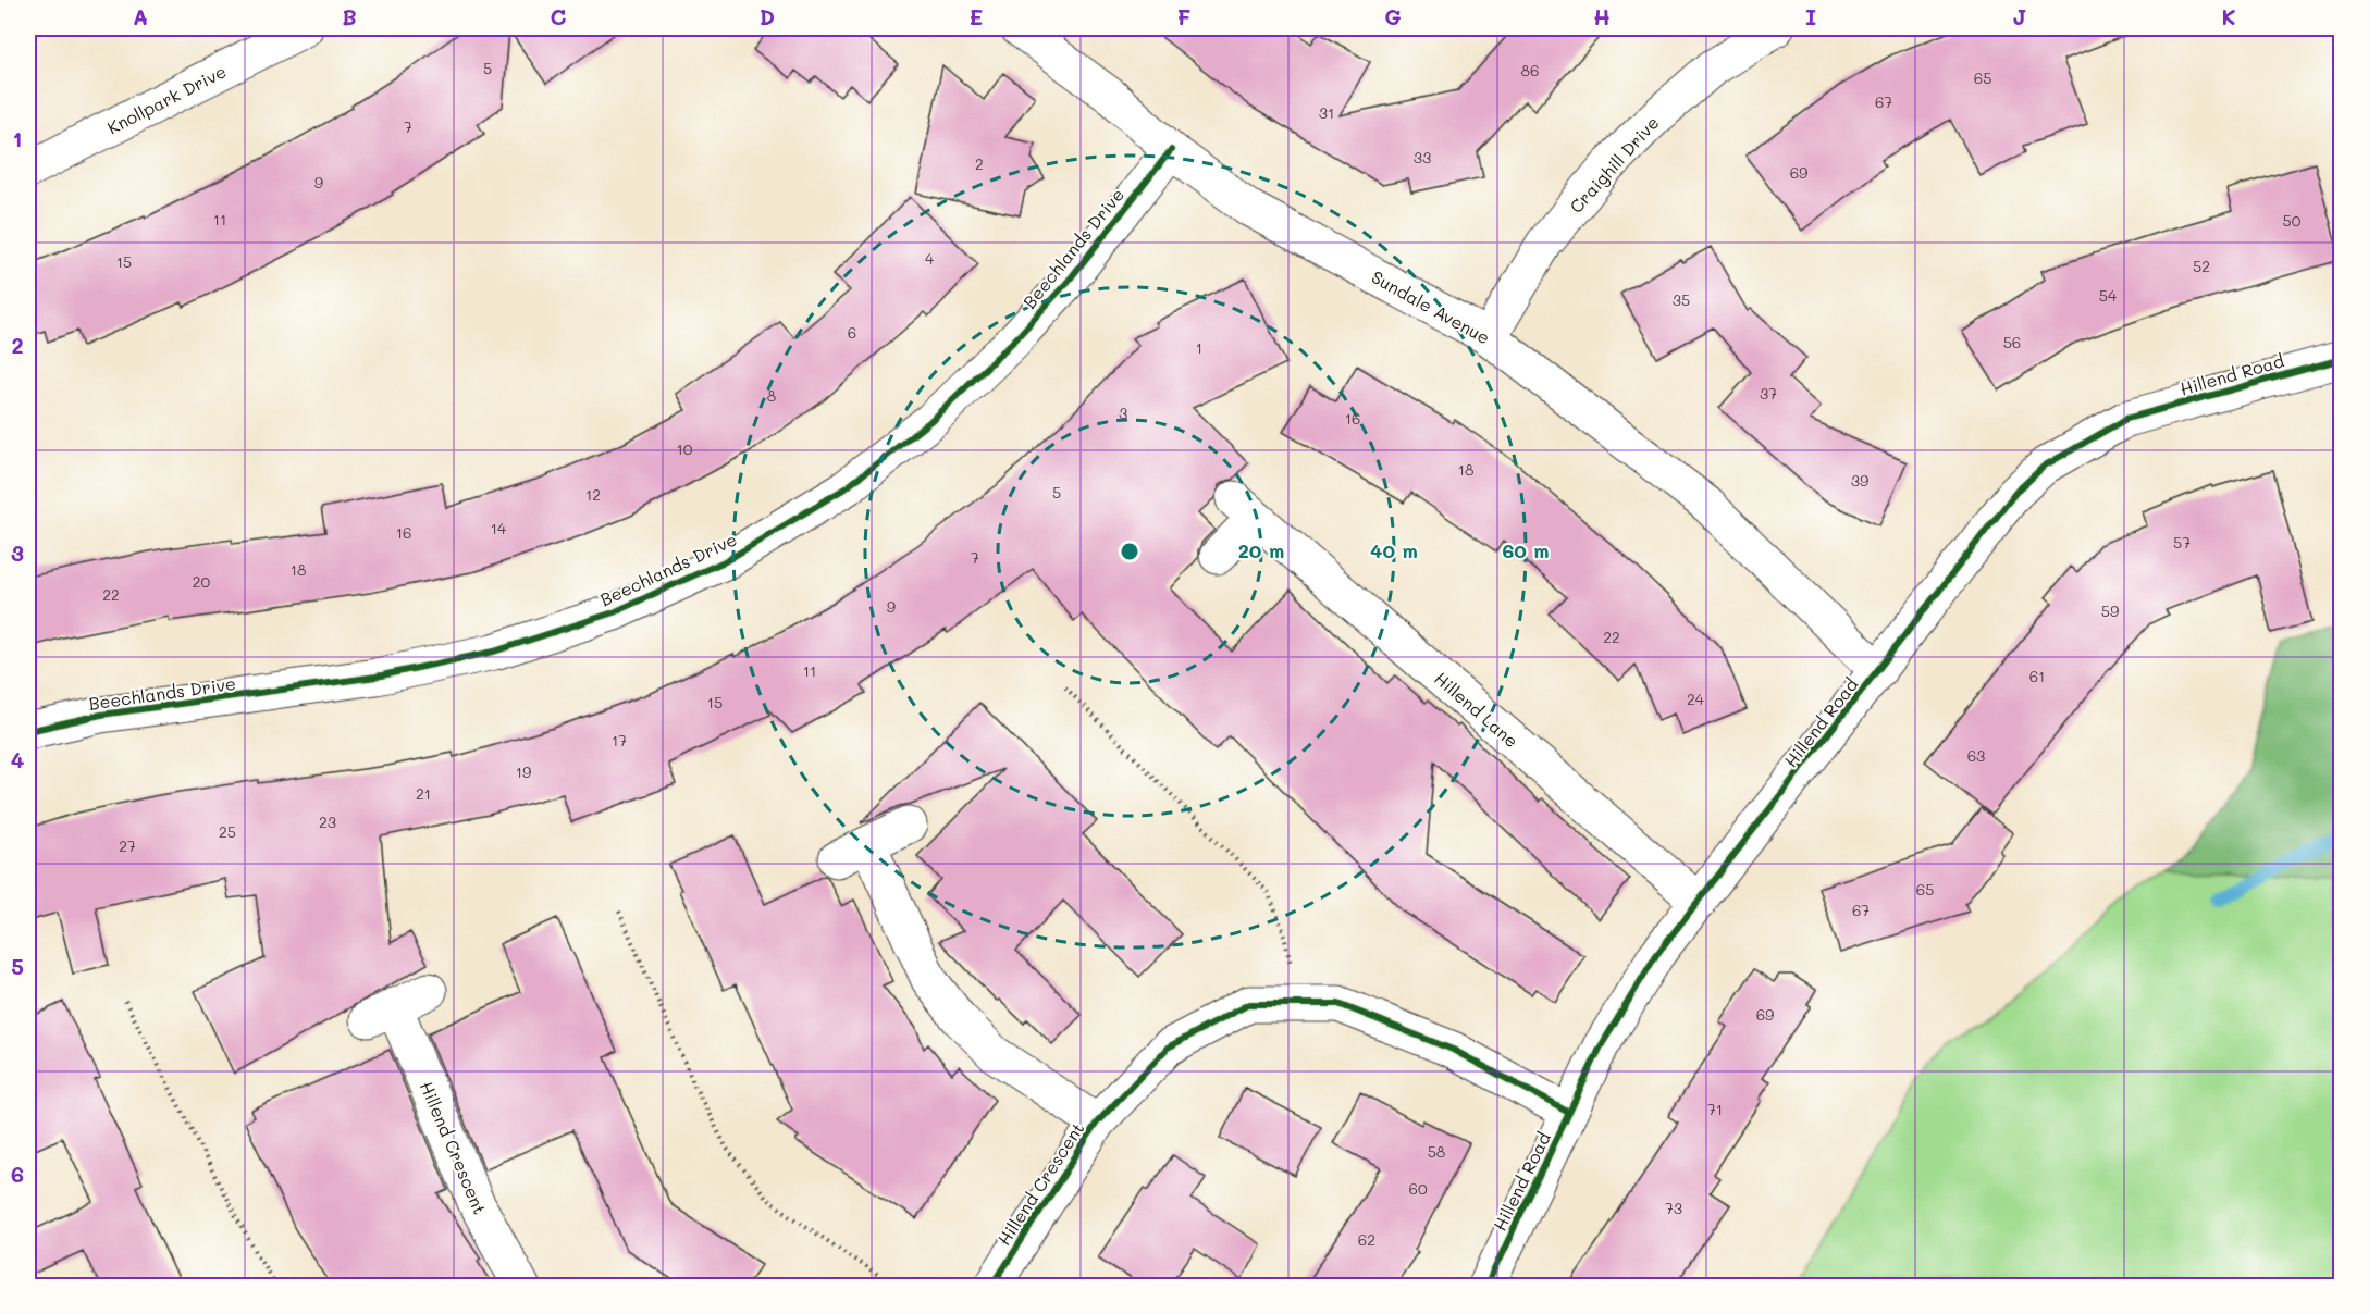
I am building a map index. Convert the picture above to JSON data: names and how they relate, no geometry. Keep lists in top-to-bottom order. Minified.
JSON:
{"streets":{"street":["Knollpark Drive","Craighill Drive","Beechlands Drive","Sundale Avenue","Hillend Road","Hillend Lane","Hillend Crescent"]},"crossings":[["Craighill Drive","Sundale Avenue"],["Beechlands Drive","Sundale Avenue"],["Sundale Avenue","Hillend Road"],["Hillend Road","Hillend Lane"],["Hillend Road","Hillend Crescent"]],"house_numbers":["5","86","65","67","31","7","33","2","69","9","11","50","4","15","52","54","35","6","56","1","37","8","3","16","10","18","39","5","12","14","16","57","7","18","20","22","9","59","22","11","61","24","15","17","63","19","21","23","25","27","65","67","69","71","58","60","73","62"],"grid":{"columns":["A","B","C","D","E","F","G","H","I","J","K"],"rows":["1","2","3","4","5","6"]},"rings":["20 m","40 m","60 m"]}
